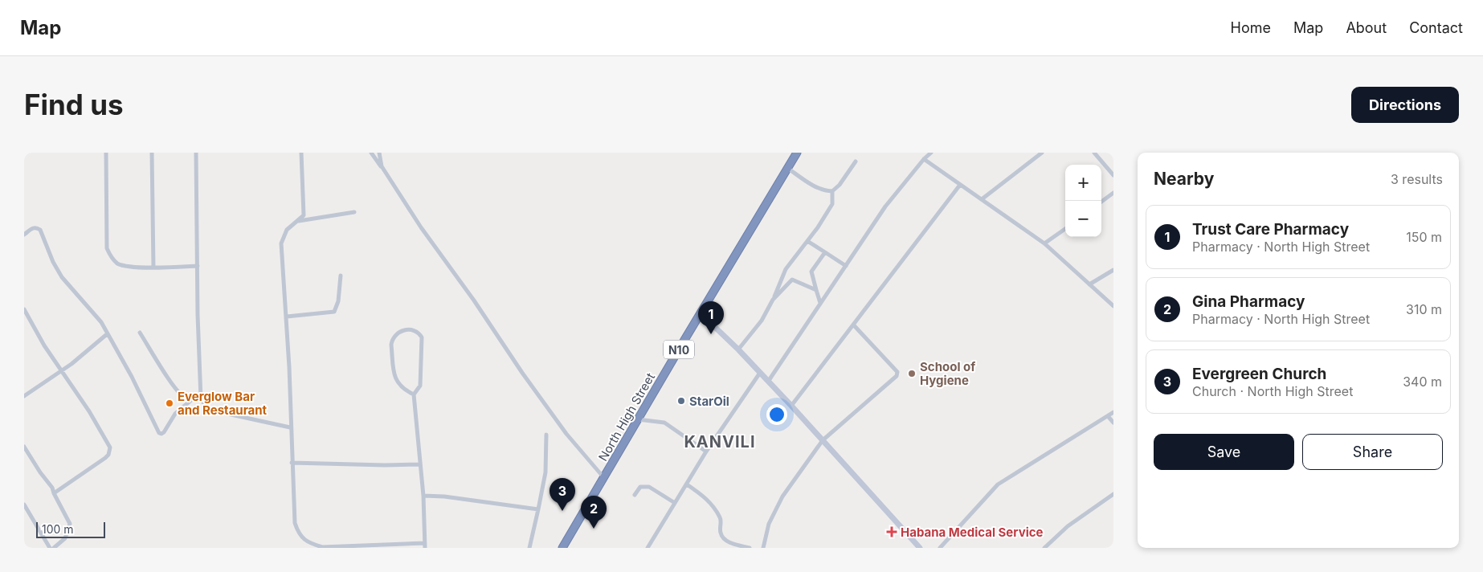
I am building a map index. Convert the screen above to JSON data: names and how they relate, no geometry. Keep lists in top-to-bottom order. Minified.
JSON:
{"streets":{"highway":["N10","North High Street"]},"districts":["KANVILI"],"places":{"other":["School of Hygiene","StarOil","Everglow Bar and Restaurant"],"health":["Habana Medical Service"]},"scale_bar":"100 m","page":{"header":"Map","nav":["Home","Map","About","Contact"],"buttons":["Directions",["Save","Share"]],"title":"Find us","heading":["Nearby","3 results"],"map_buttons":["+","−"],"list":[{"mark":"1","name":"Trust Care Pharmacy","note":"Pharmacy · North High Street","value":"150 m"},{"mark":"2","name":"Gina Pharmacy","note":"Pharmacy · North High Street","value":"310 m"},{"mark":"3","name":"Evergreen Church","note":"Church · North High Street","value":"340 m"}],"pins":["1","3","2"],"scale":"100 m"}}
